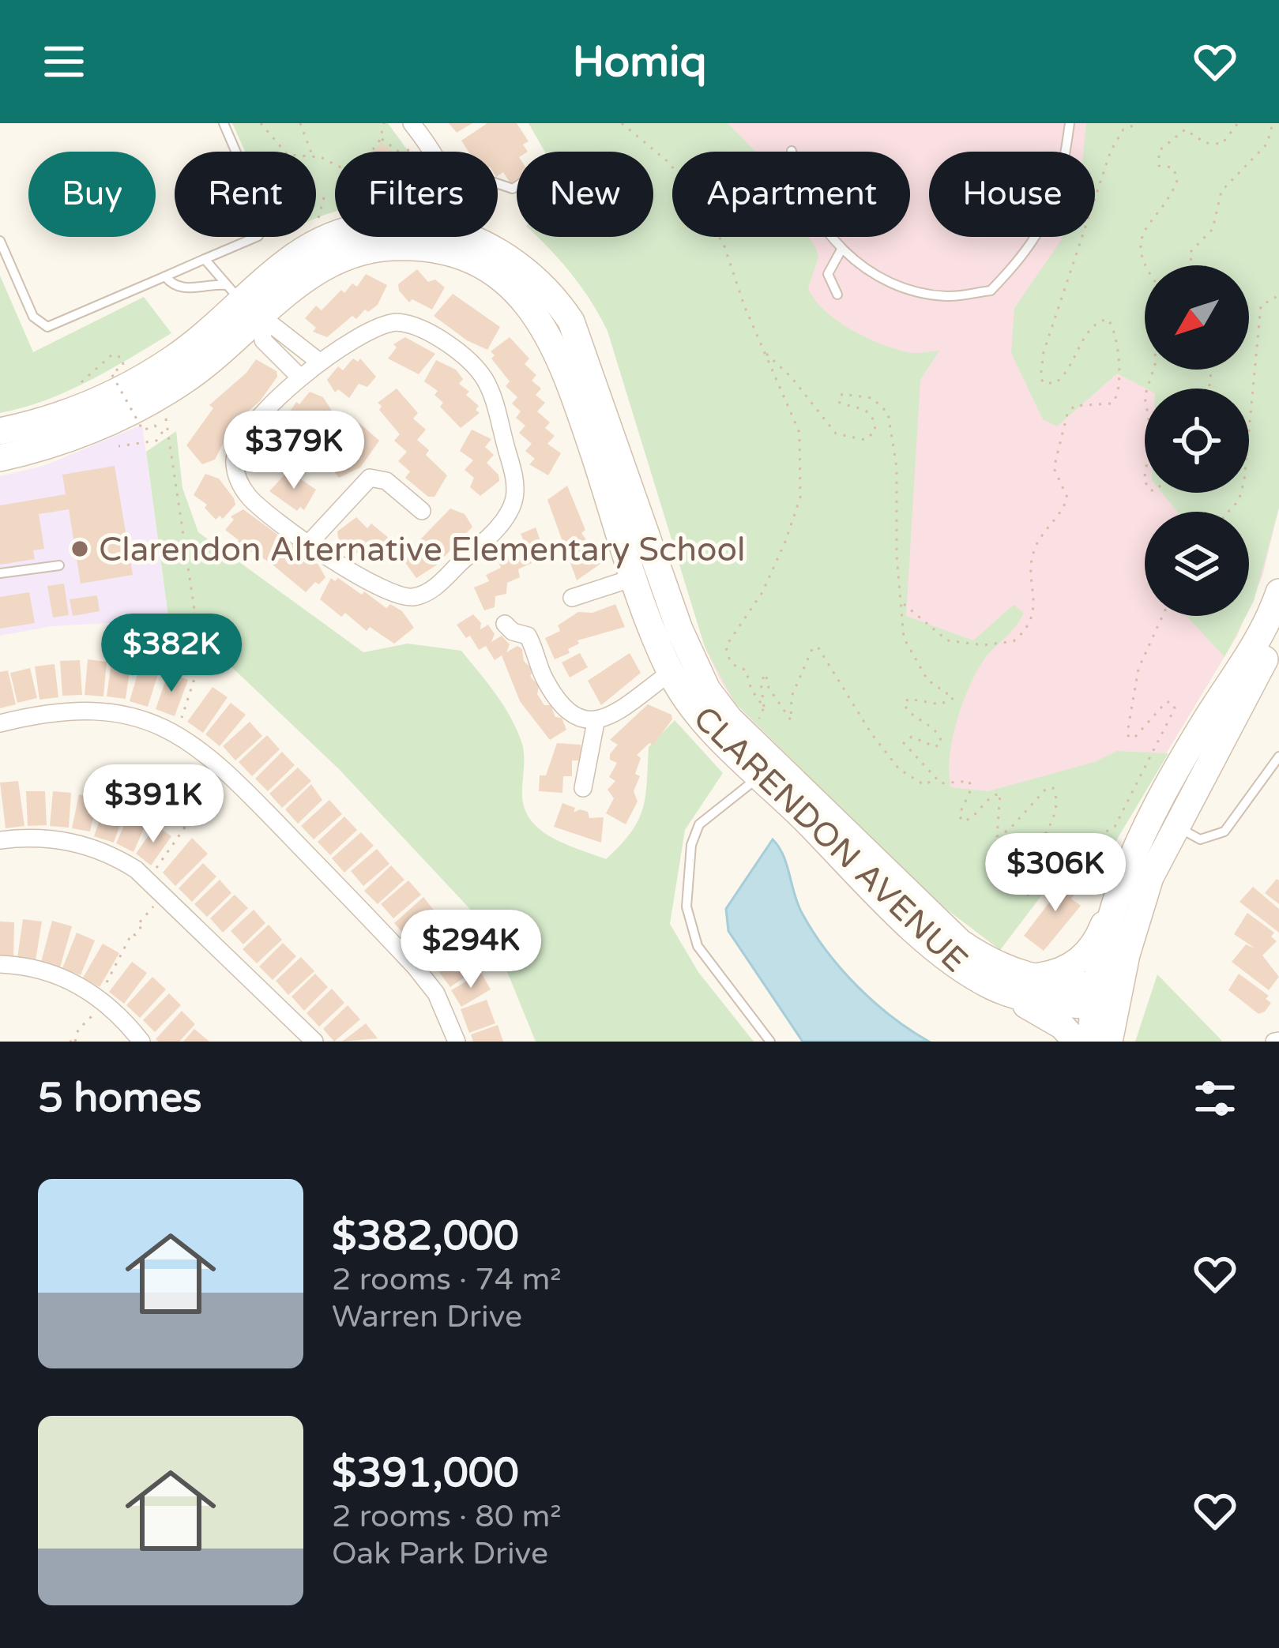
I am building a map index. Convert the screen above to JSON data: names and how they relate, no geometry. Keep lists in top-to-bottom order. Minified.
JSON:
{"streets":{"main road":["CLARENDON AVENUE"]},"places":["Clarendon Alternative Elementary School"],"north":"bottom left","page":{"header":"Homiq","chip":["Buy","Rent","Filters","New","Apartment","House"],"price":["$379K","$382K","$391K","$306K","$294K"],"heading":"5 homes","list":[{"name":"$382,000","note":"2 rooms · 74 m² · Warren Drive"},{"name":"$391,000","note":"2 rooms · 80 m² · Oak Park Drive"}]}}
